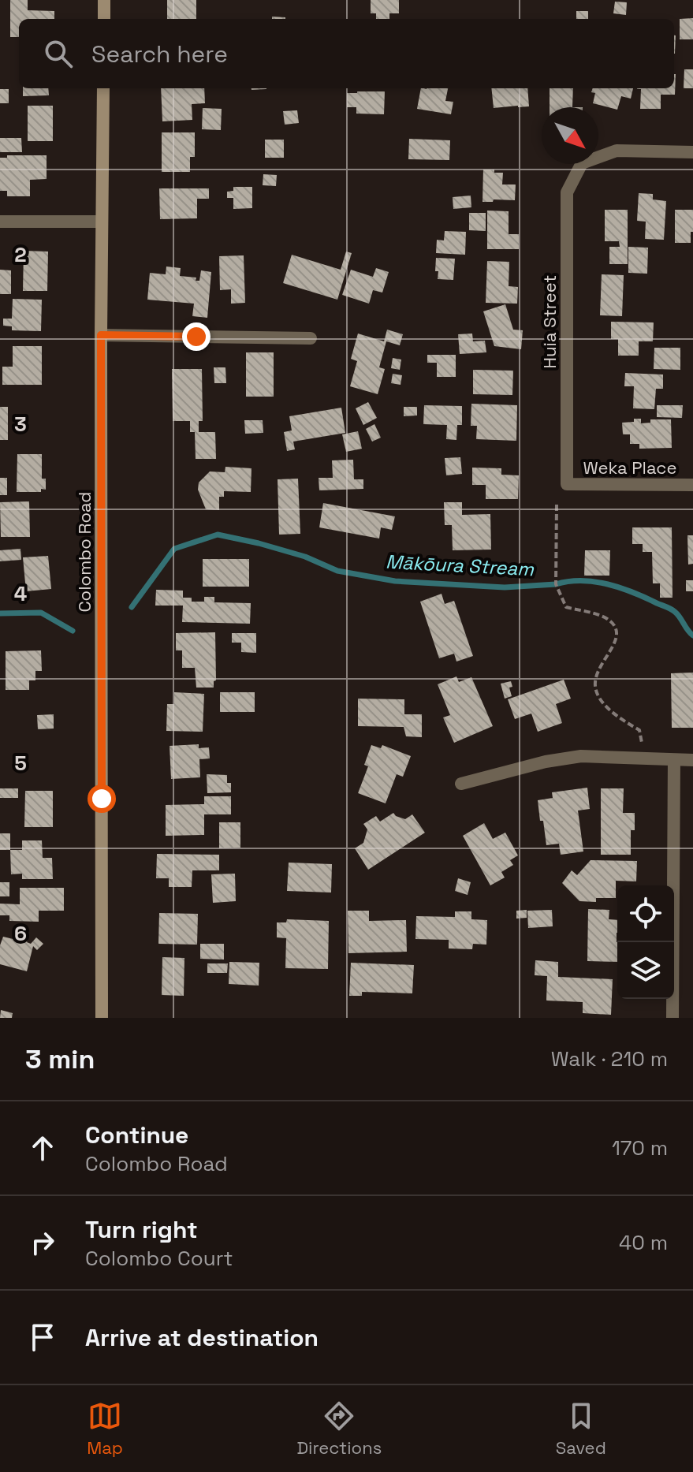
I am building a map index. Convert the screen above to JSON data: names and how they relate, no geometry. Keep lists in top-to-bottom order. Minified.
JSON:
{"streets":{"street":["Huia Street","Weka Place","Colombo Road"]},"crossings":[["Huia Street","Weka Place"]],"water":["Mākōura Stream"],"north":"bottom right","page":{"search":"Search here","heading":["3 min","Walk · 210 m"],"list":[["Continue","Colombo Road","170 m"],["Turn right","Colombo Court","40 m"],"Arrive at destination"],"nav":["Map","Directions","Saved"]},"grid":{"rows":["2","3","4","5","6"]}}
